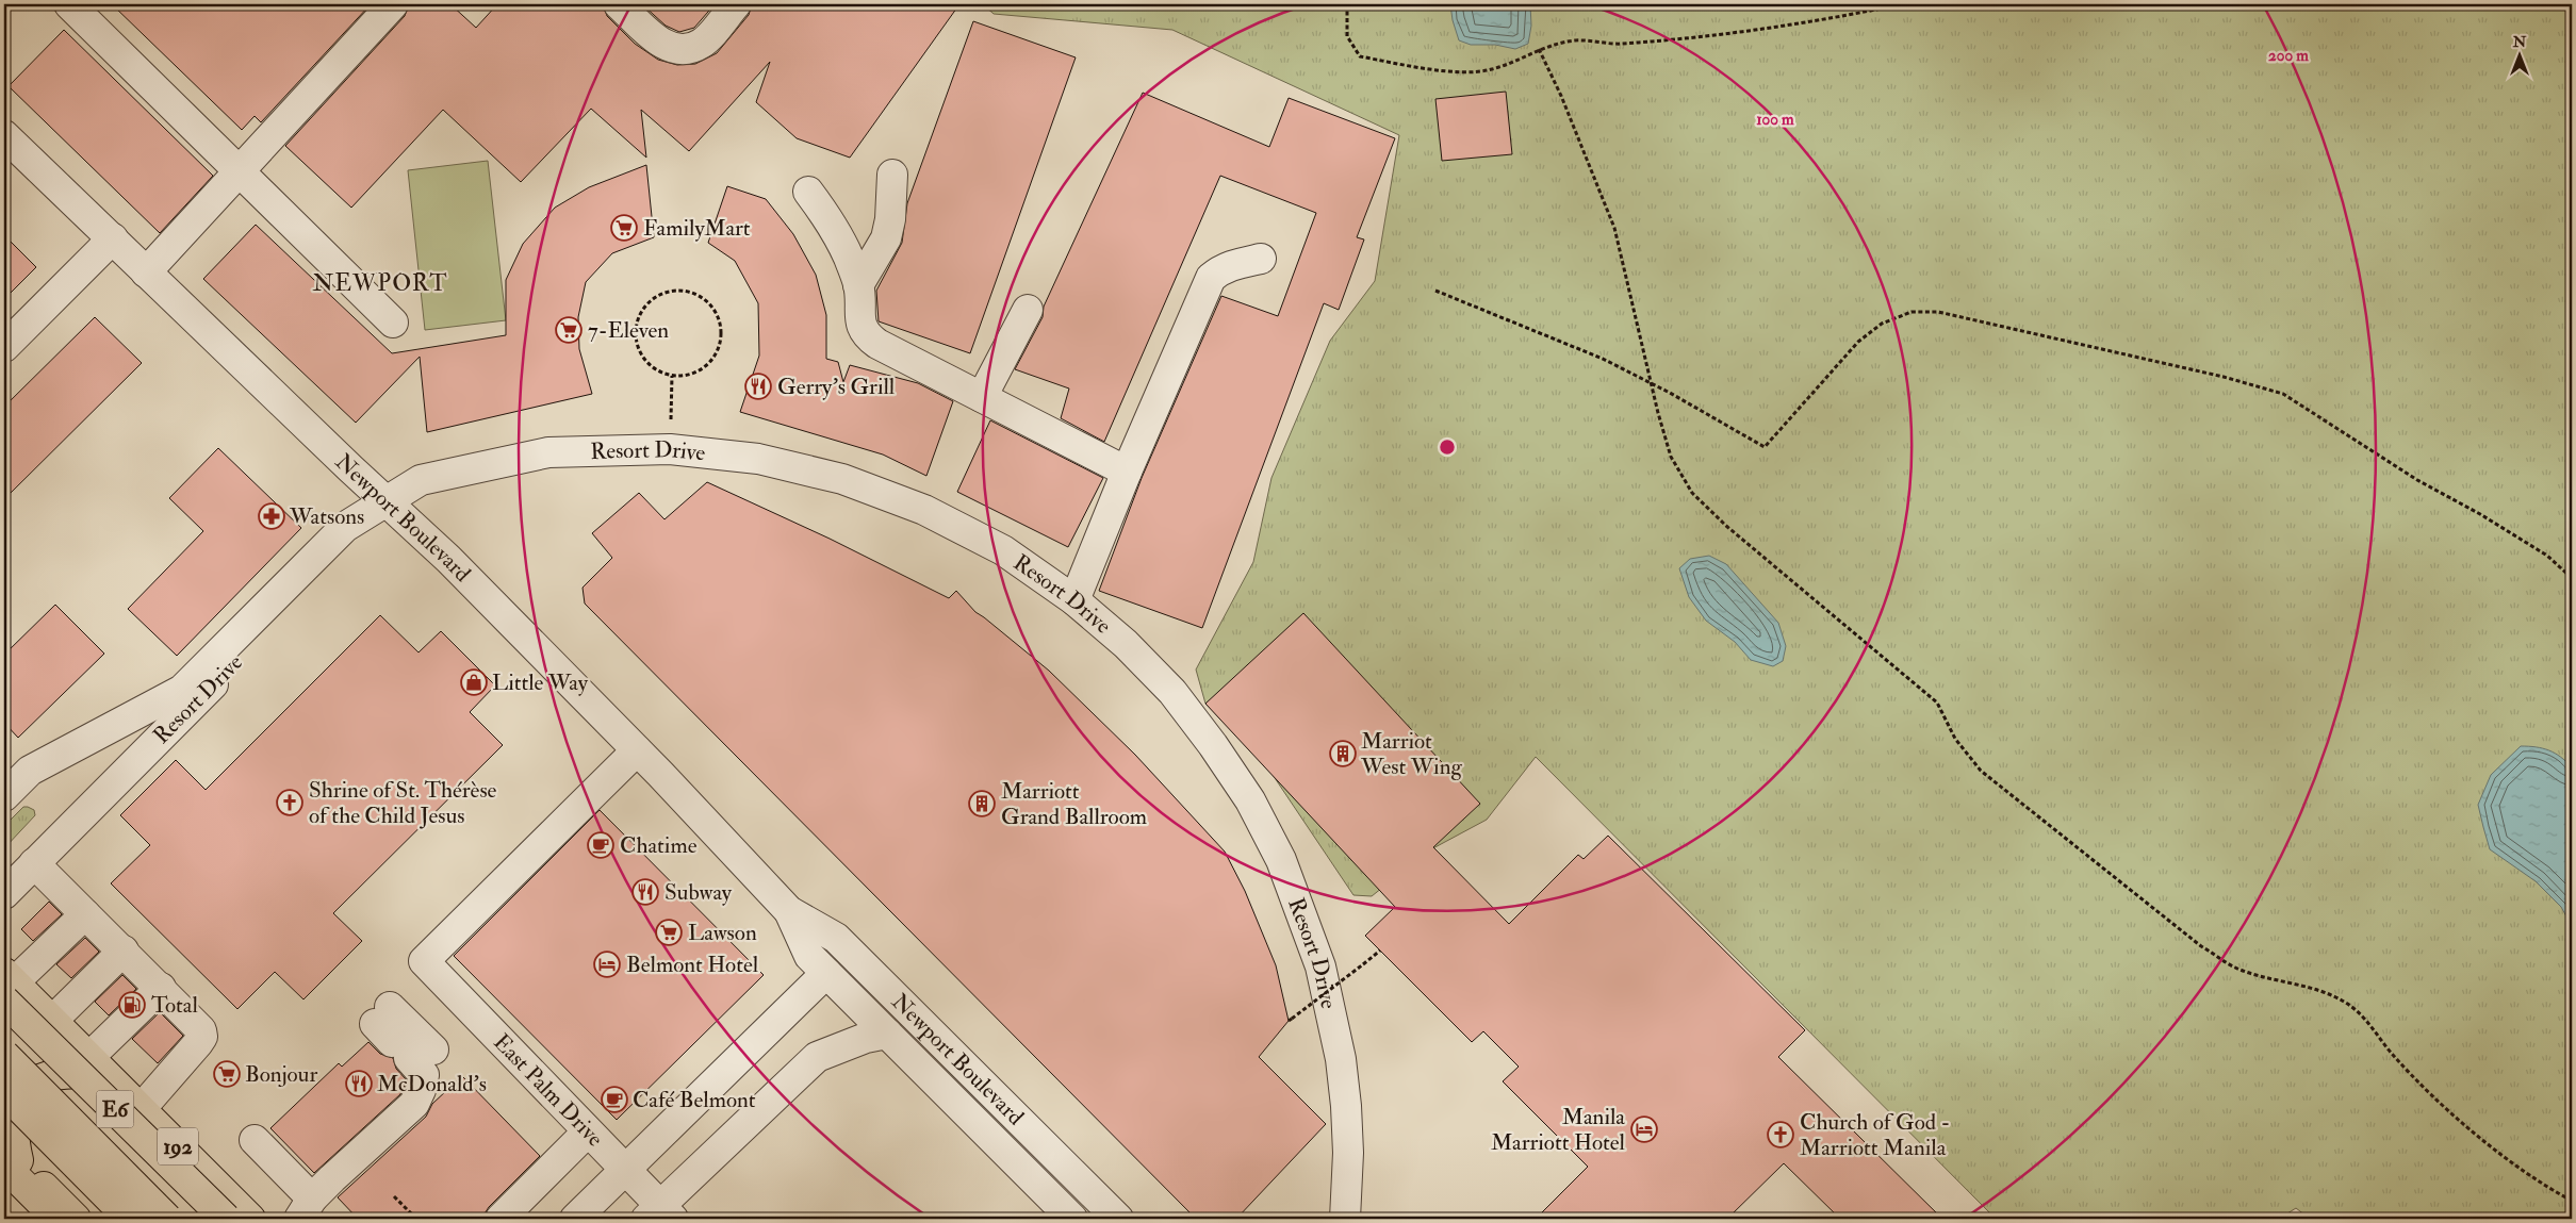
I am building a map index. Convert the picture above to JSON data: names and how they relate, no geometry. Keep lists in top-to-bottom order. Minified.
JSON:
{"streets":{"main road":["E6","192"],"street":["Resort Drive","Newport Boulevard","East Palm Drive"]},"crossings":[["Resort Drive","Newport Boulevard"],["Newport Boulevard","East Palm Drive"],["E6","192"]],"districts":["NEWPORT"],"places":{"supermarket":["FamilyMart","7-Eleven","Lawson","Bonjour"],"restaurant":["Gerry's Grill","Subway","McDonald's"],"pharmacy":["Watsons"],"shop":["Little Way"],"building":["Marriot West Wing","Marriott Grand Ballroom"],"church":["Shrine of St. Thérèse of the Child Jesus","Church of God - Marriott Manila"],"cafe":["Chatime","Café Belmont"],"hotel":["Belmont Hotel","Manila Marriott Hotel"],"fuel station":["Total"]},"north":"top","rings":["200 m","100 m"]}
